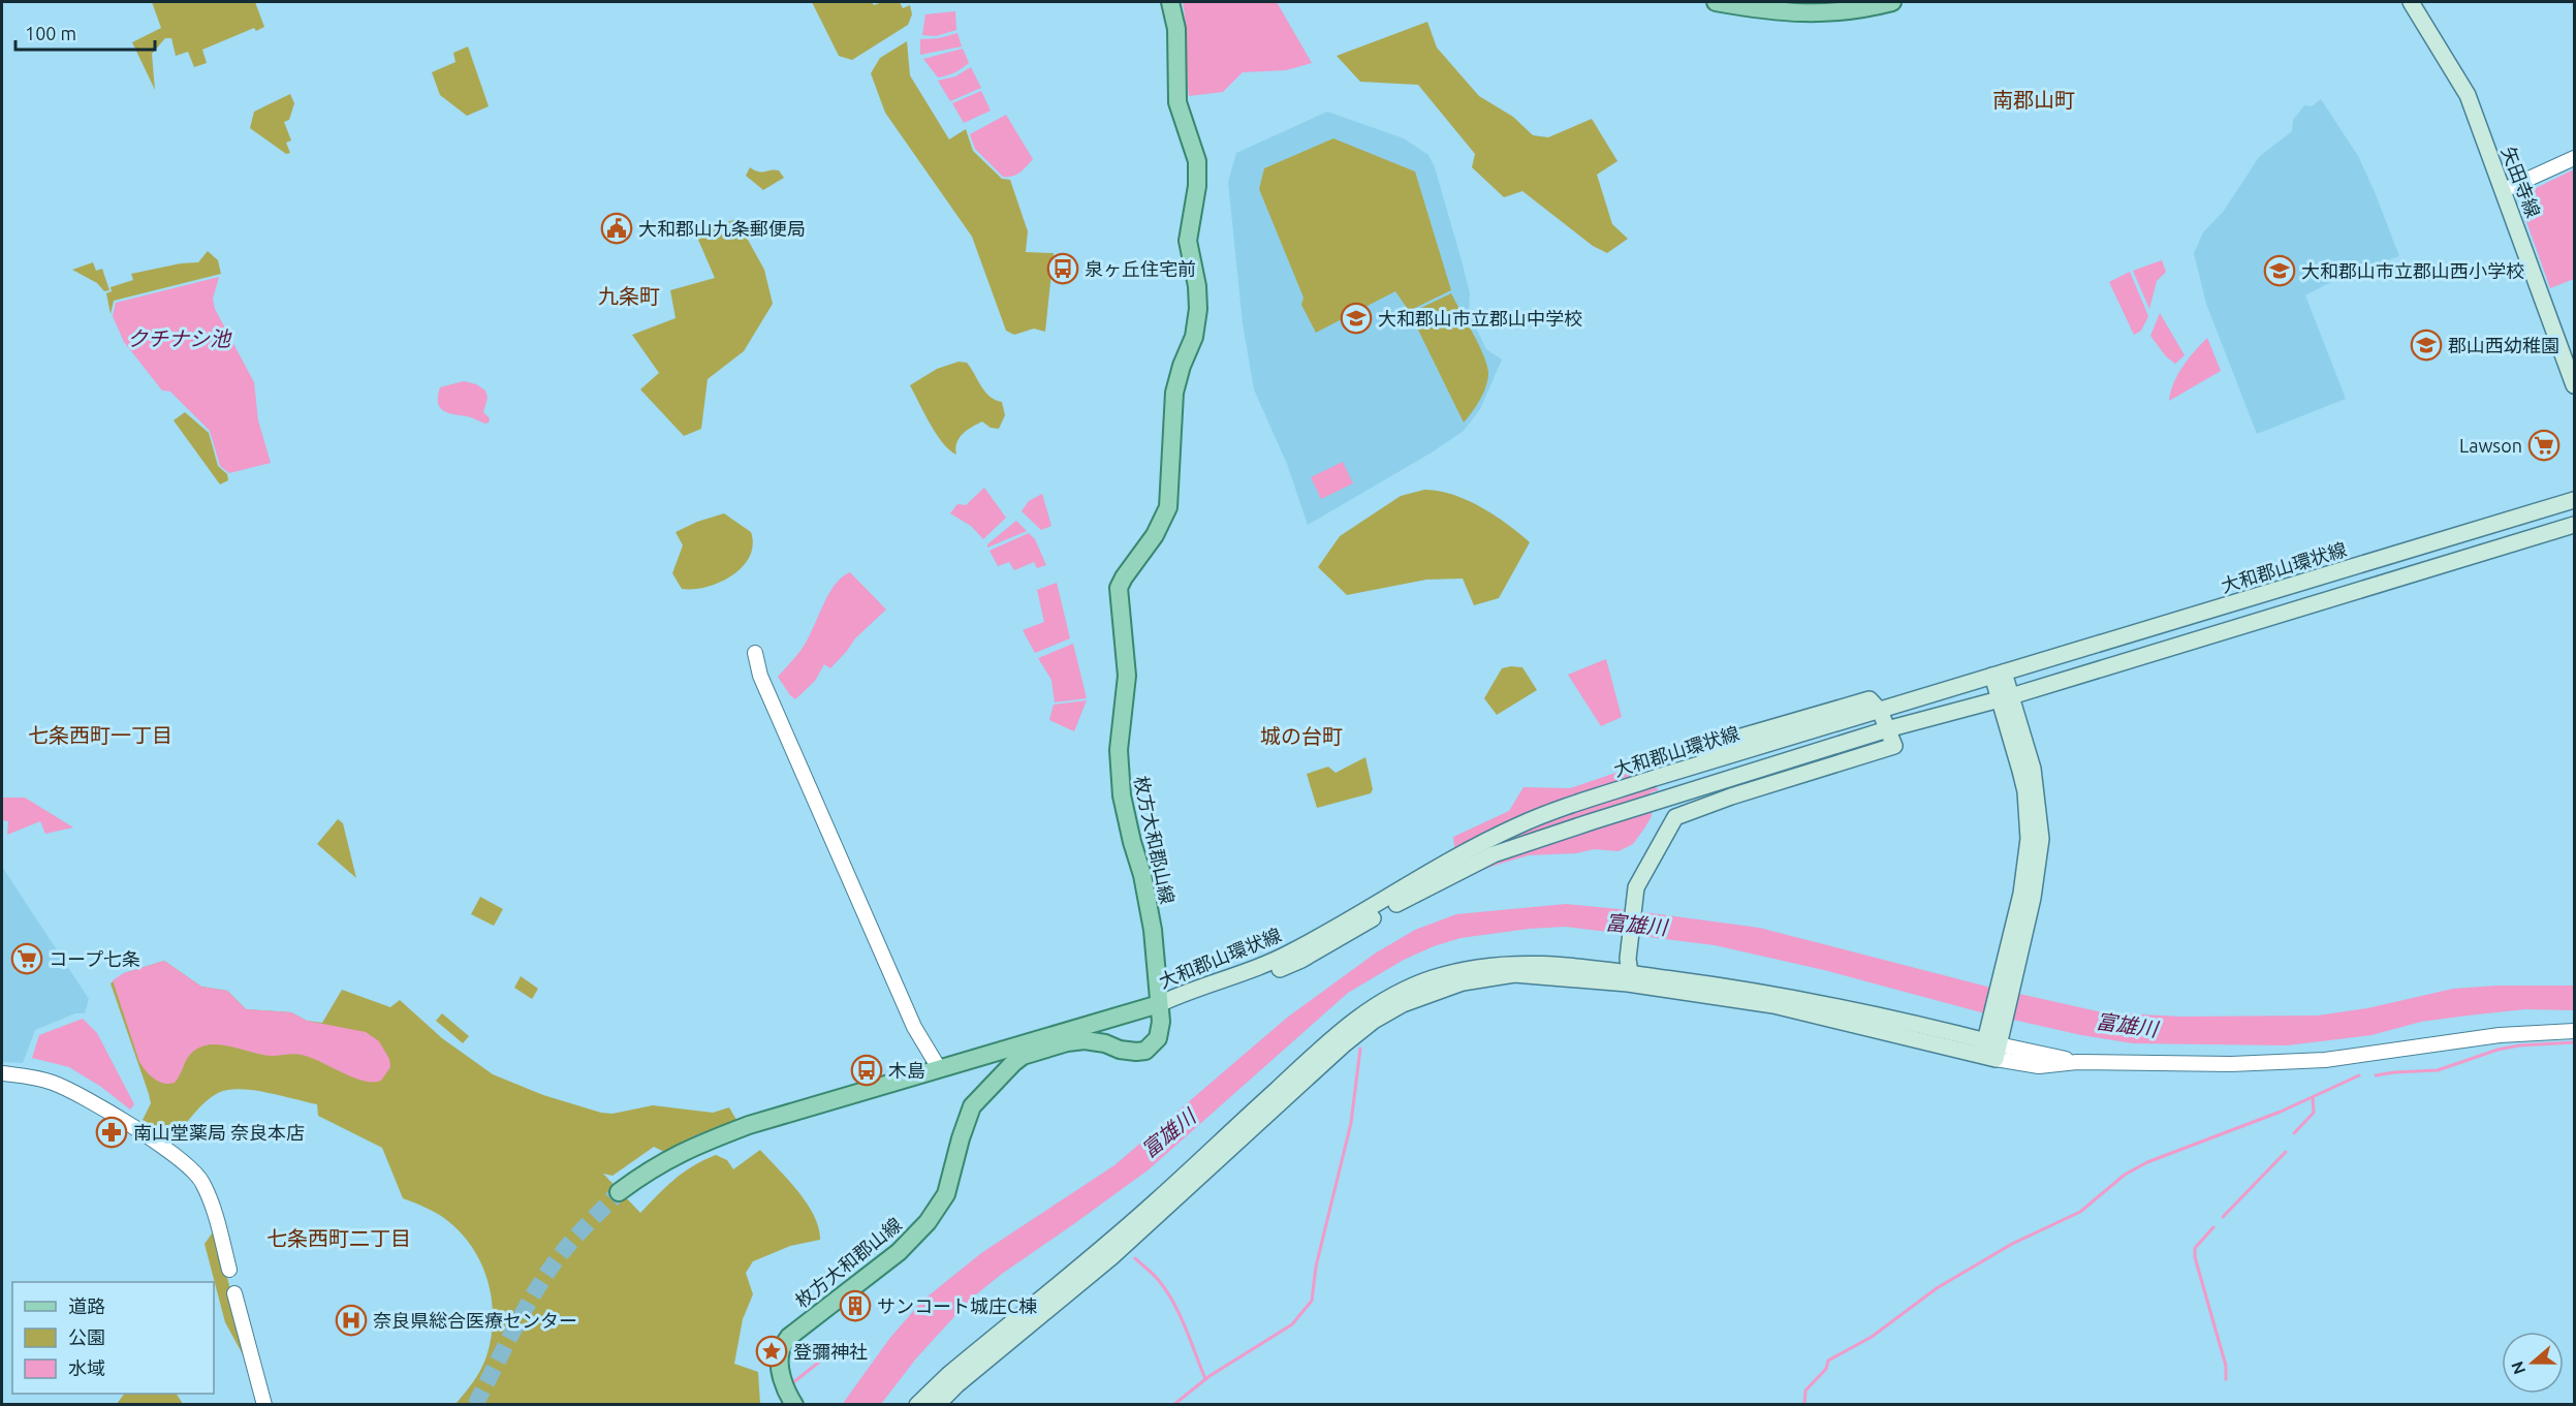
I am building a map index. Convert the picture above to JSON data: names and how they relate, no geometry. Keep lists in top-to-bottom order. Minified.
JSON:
{"streets":{"main road":["矢田寺線","大和郡山環状線","枚方大和郡山線"]},"crossings":[["大和郡山環状線","枚方大和郡山線"]],"districts":["南郡山町","九条町","七条西町一丁目","城の台町","七条西町二丁目"],"water":["クチナシ池","富雄川"],"places":{"public building":["大和郡山九条郵便局"],"bus stop":["泉ヶ丘住宅前","木島"],"school or university":["大和郡山市立郡山西小学校","大和郡山市立郡山中学校","郡山西幼稚園"],"supermarket":["Lawson","コープ七条"],"pharmacy":["南山堂薬局 奈良本店"],"building":["サンコート城庄C棟"],"hospital":["奈良県総合医療センター"],"place":["登彌神社"]},"legend":["道路","公園","水域"],"scale_bar":"100 m","north":"left"}
